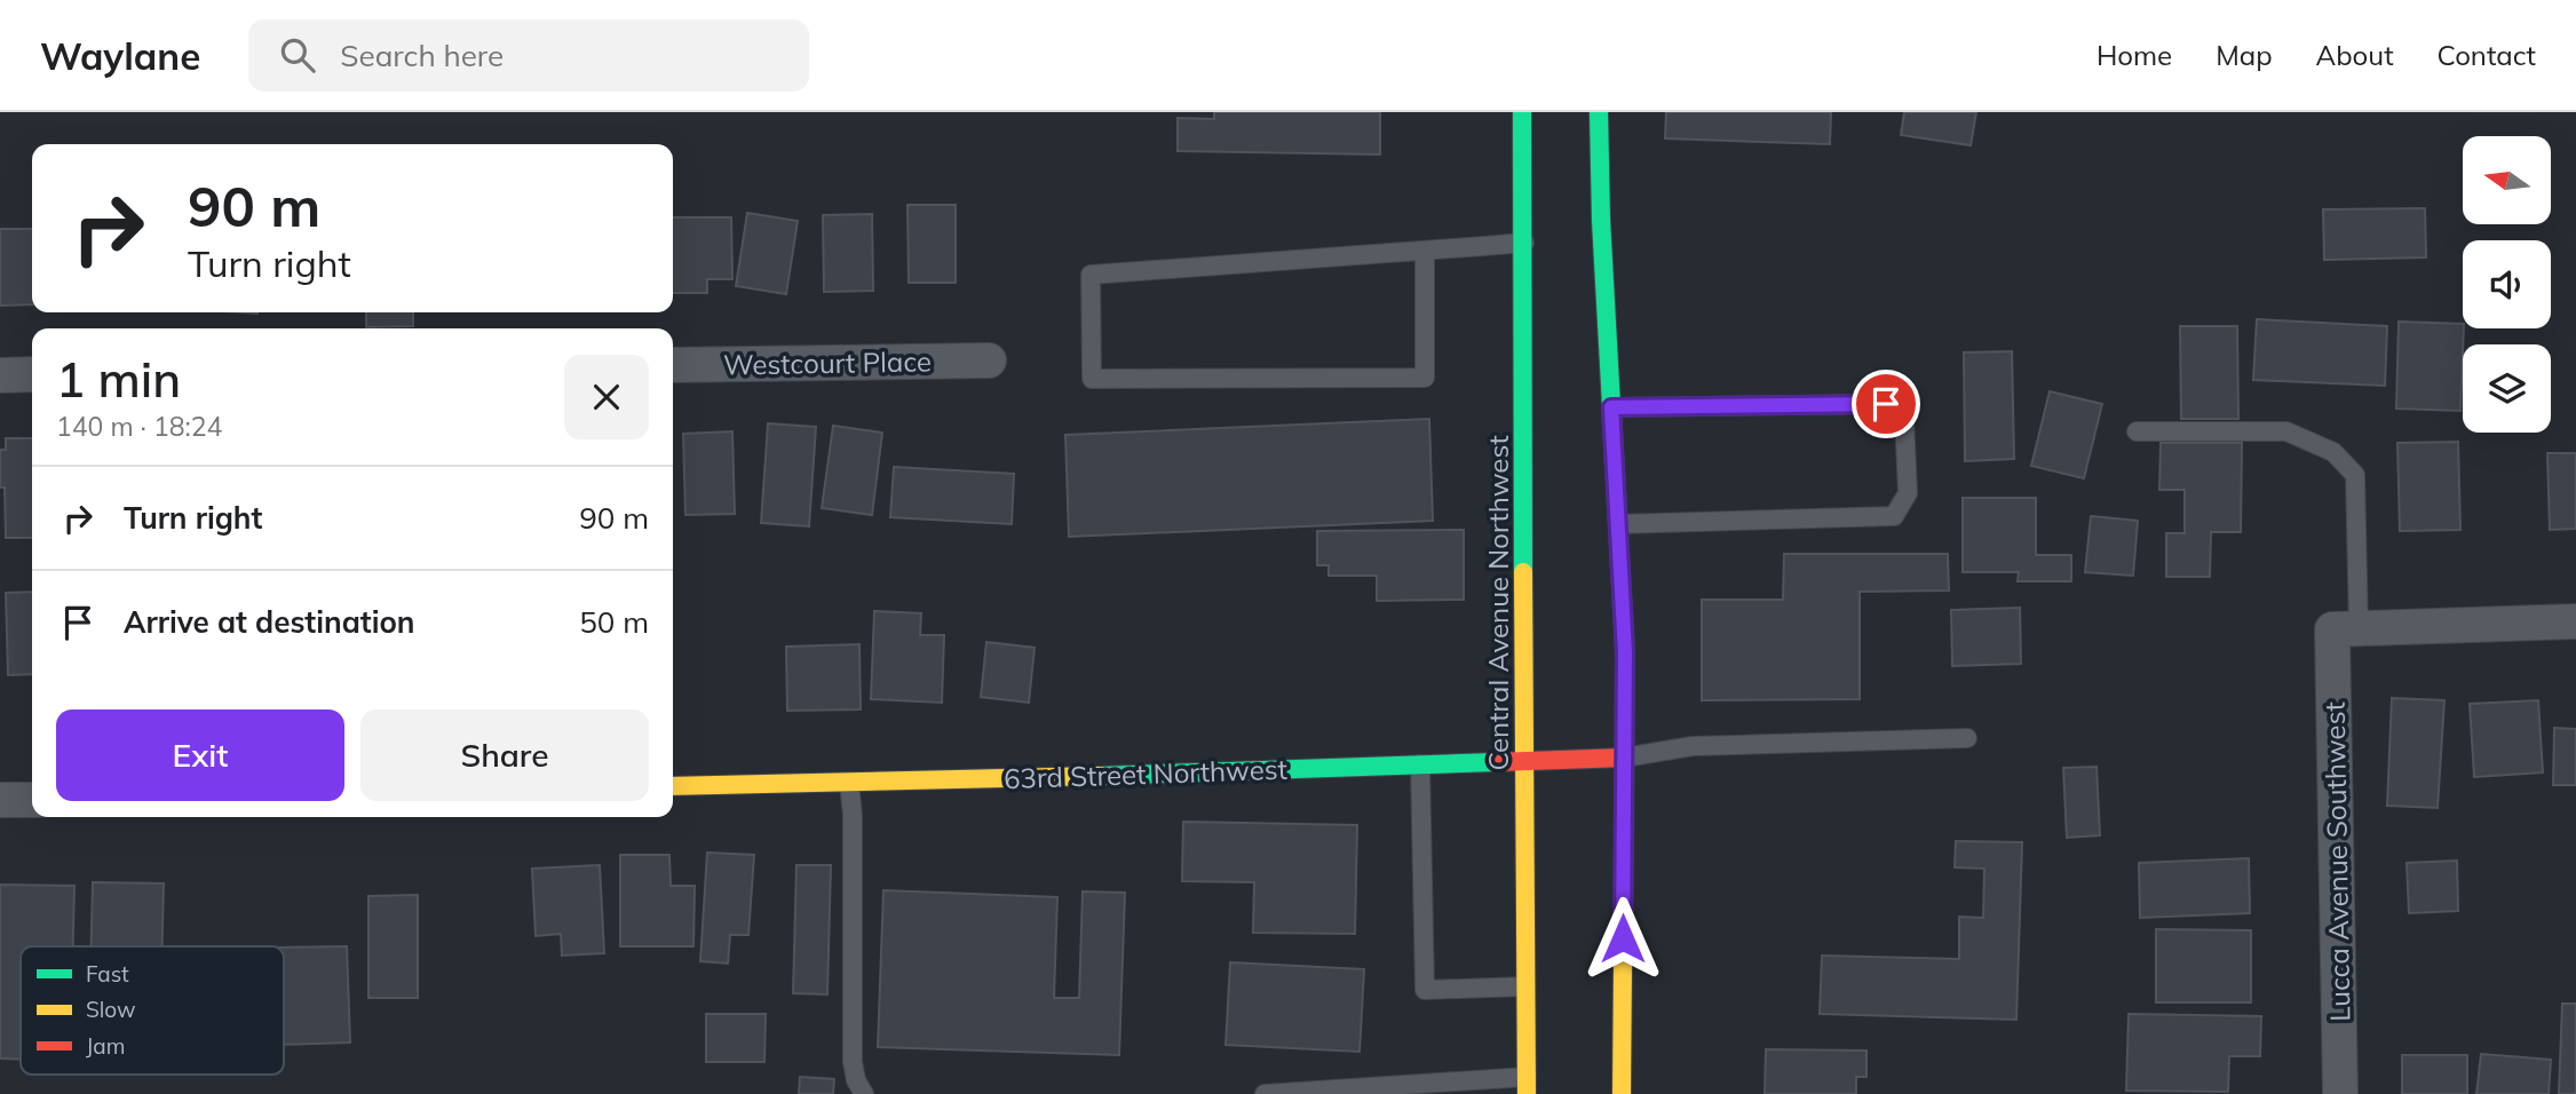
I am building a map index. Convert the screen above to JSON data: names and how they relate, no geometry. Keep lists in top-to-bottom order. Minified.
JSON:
{"streets":{"main road":["Central Avenue Northwest","63rd Street Northwest"],"street":["Westcourt Place","Lucca Avenue Southwest"]},"crossings":[["Central Avenue Northwest","63rd Street Northwest"]],"legend":["Fast","Slow","Jam"],"north":"left","page":{"header":"Waylane","search":"Search here","nav":["Home","Map","About","Contact"],"turn":["90 m","Turn right"],"heading":["1 min","140 m · 18:24"],"list":[{"name":"Turn right","value":"90 m"},{"name":"Arrive at destination","value":"50 m"}],"buttons":["Exit","Share"]}}
